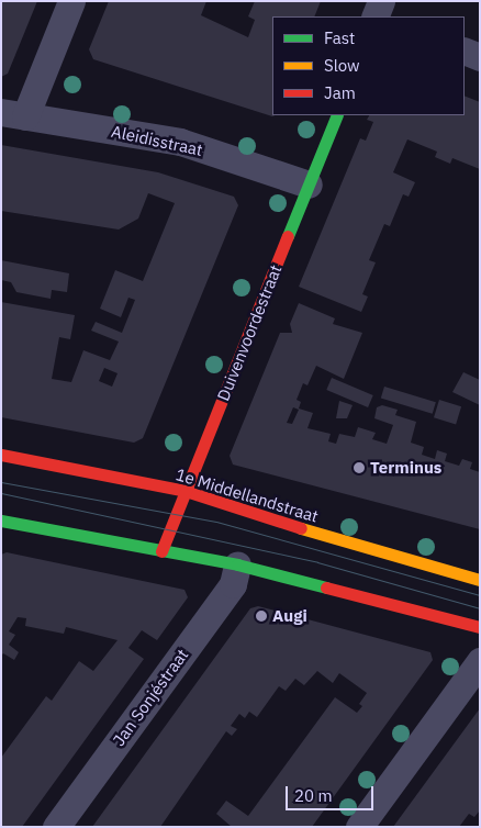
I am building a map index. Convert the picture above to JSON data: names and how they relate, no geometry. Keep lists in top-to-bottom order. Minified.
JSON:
{"streets":{"street":["Aleidisstraat","Duivenvoordestraat","1e Middellandstraat","Jan Sonjéstraat"]},"crossings":[["Aleidisstraat","Duivenvoordestraat"],["Duivenvoordestraat","1e Middellandstraat"]],"places":["Terminus","Augi"],"legend":["Fast","Slow","Jam"],"scale_bar":"20 m"}
